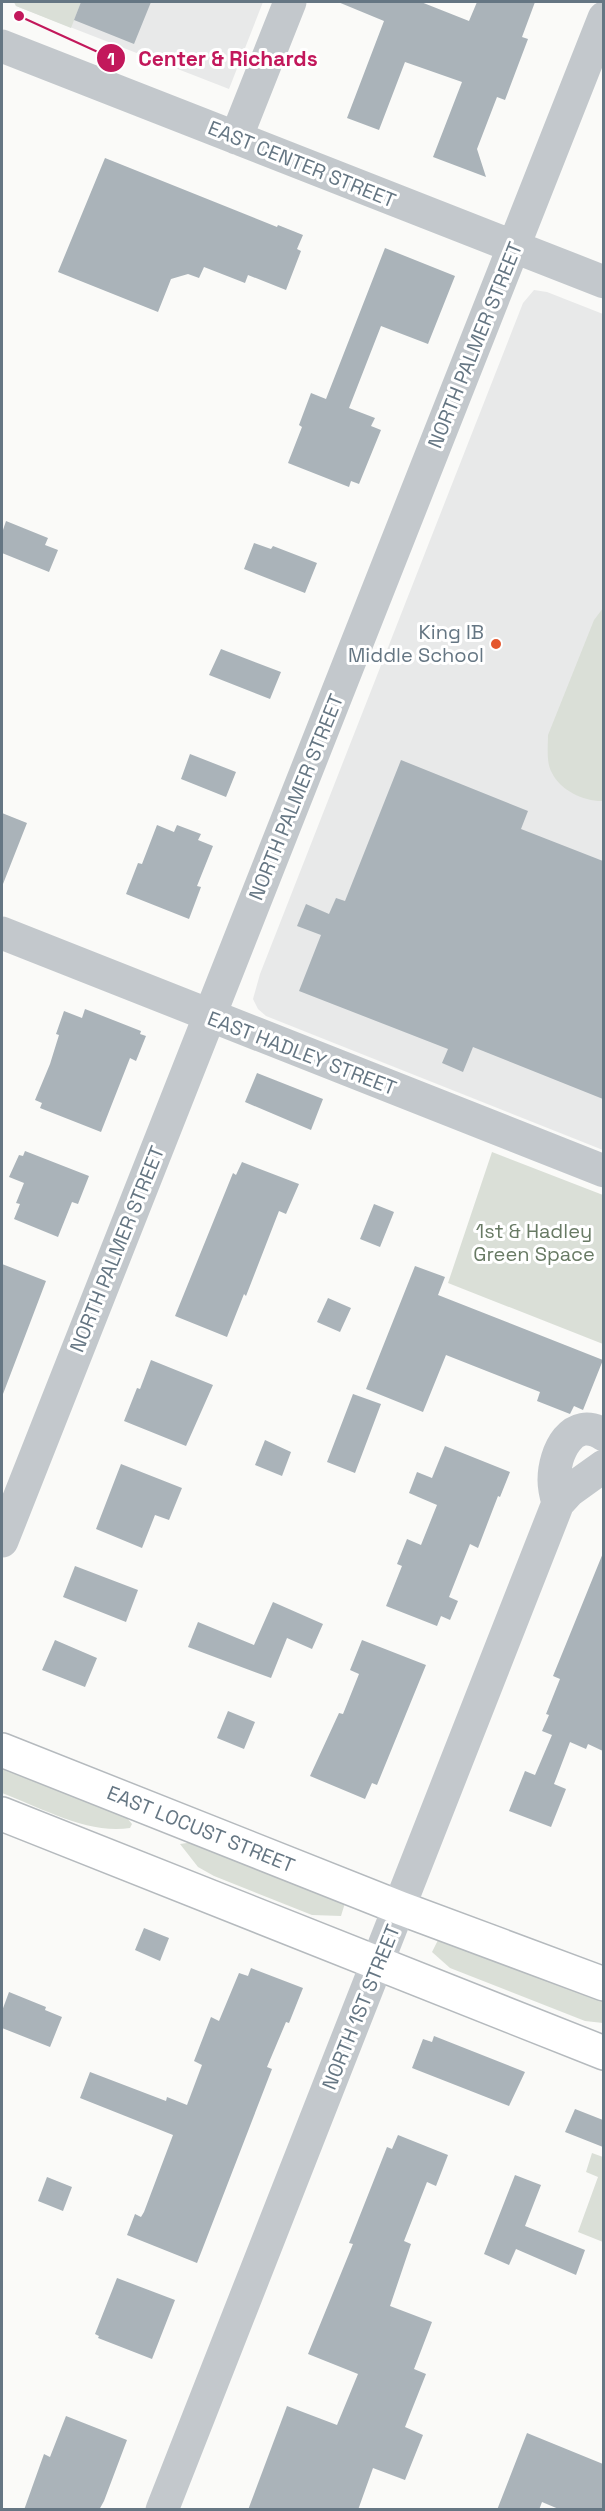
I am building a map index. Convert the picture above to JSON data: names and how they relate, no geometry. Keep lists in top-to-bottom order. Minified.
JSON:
{"streets":{"main road":["EAST LOCUST STREET"],"street":["EAST CENTER STREET","NORTH PALMER STREET","EAST HADLEY STREET","NORTH 1ST STREET"]},"crossings":[["EAST CENTER STREET","NORTH PALMER STREET"],["NORTH PALMER STREET","EAST HADLEY STREET"],["EAST LOCUST STREET","NORTH 1ST STREET"]],"parks":["1st & Hadley Green Space"],"places":["Center & Richards","King IB Middle School"]}
